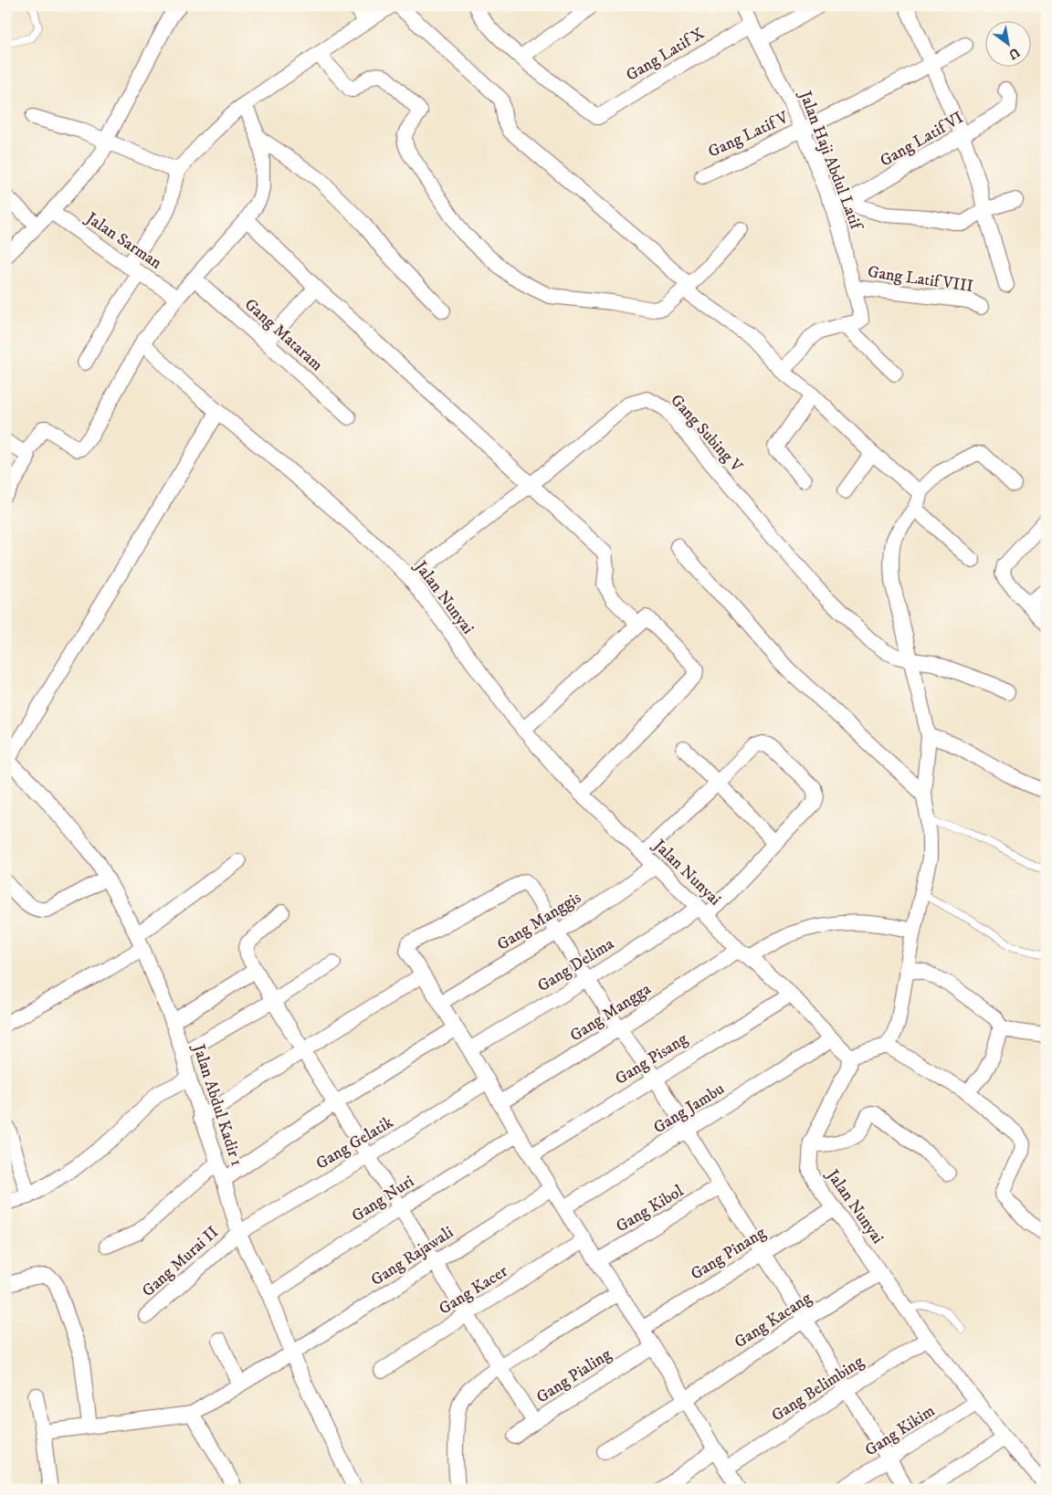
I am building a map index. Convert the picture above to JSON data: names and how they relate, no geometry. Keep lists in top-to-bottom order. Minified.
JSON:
{"streets":{"street":["Gang Latif X","Gang Latif V","Gang Latif VI","Jalan Haji Abdul Latif","Jalan Sarman","Gang Latif VIII","Gang Mataram","Gang Subing V","Jalan Nunyai","Gang Manggis","Gang Delima","Gang Mangga","Gang Pisang","Jalan Abdul Kadir 1","Gang Jambu","Gang Gelatik","Gang Nuri","Gang Kibol","Gang Pinang","Gang Rajawali","Gang Murai II","Gang Kacer","Gang Kacang","Gang Pialing","Gang Belimbing","Gang Kikim"]},"crossings":[["Gang Latif X","Jalan Haji Abdul Latif"],["Gang Latif V","Jalan Haji Abdul Latif"],["Gang Latif VI","Jalan Haji Abdul Latif"],["Jalan Haji Abdul Latif","Gang Latif VIII"],["Gang Subing V","Jalan Nunyai"],["Jalan Nunyai","Gang Manggis"],["Jalan Nunyai","Gang Delima"],["Jalan Nunyai","Gang Mangga"],["Jalan Nunyai","Gang Pisang"],["Jalan Nunyai","Gang Jambu"],["Jalan Nunyai","Gang Pinang"],["Jalan Nunyai","Gang Kacang"],["Jalan Nunyai","Gang Belimbing"],["Jalan Nunyai","Gang Kikim"],["Jalan Abdul Kadir 1","Gang Gelatik"],["Jalan Abdul Kadir 1","Gang Nuri"],["Jalan Abdul Kadir 1","Gang Rajawali"],["Jalan Abdul Kadir 1","Gang Murai II"],["Gang Gelatik","Gang Murai II"]],"north":"bottom right"}
